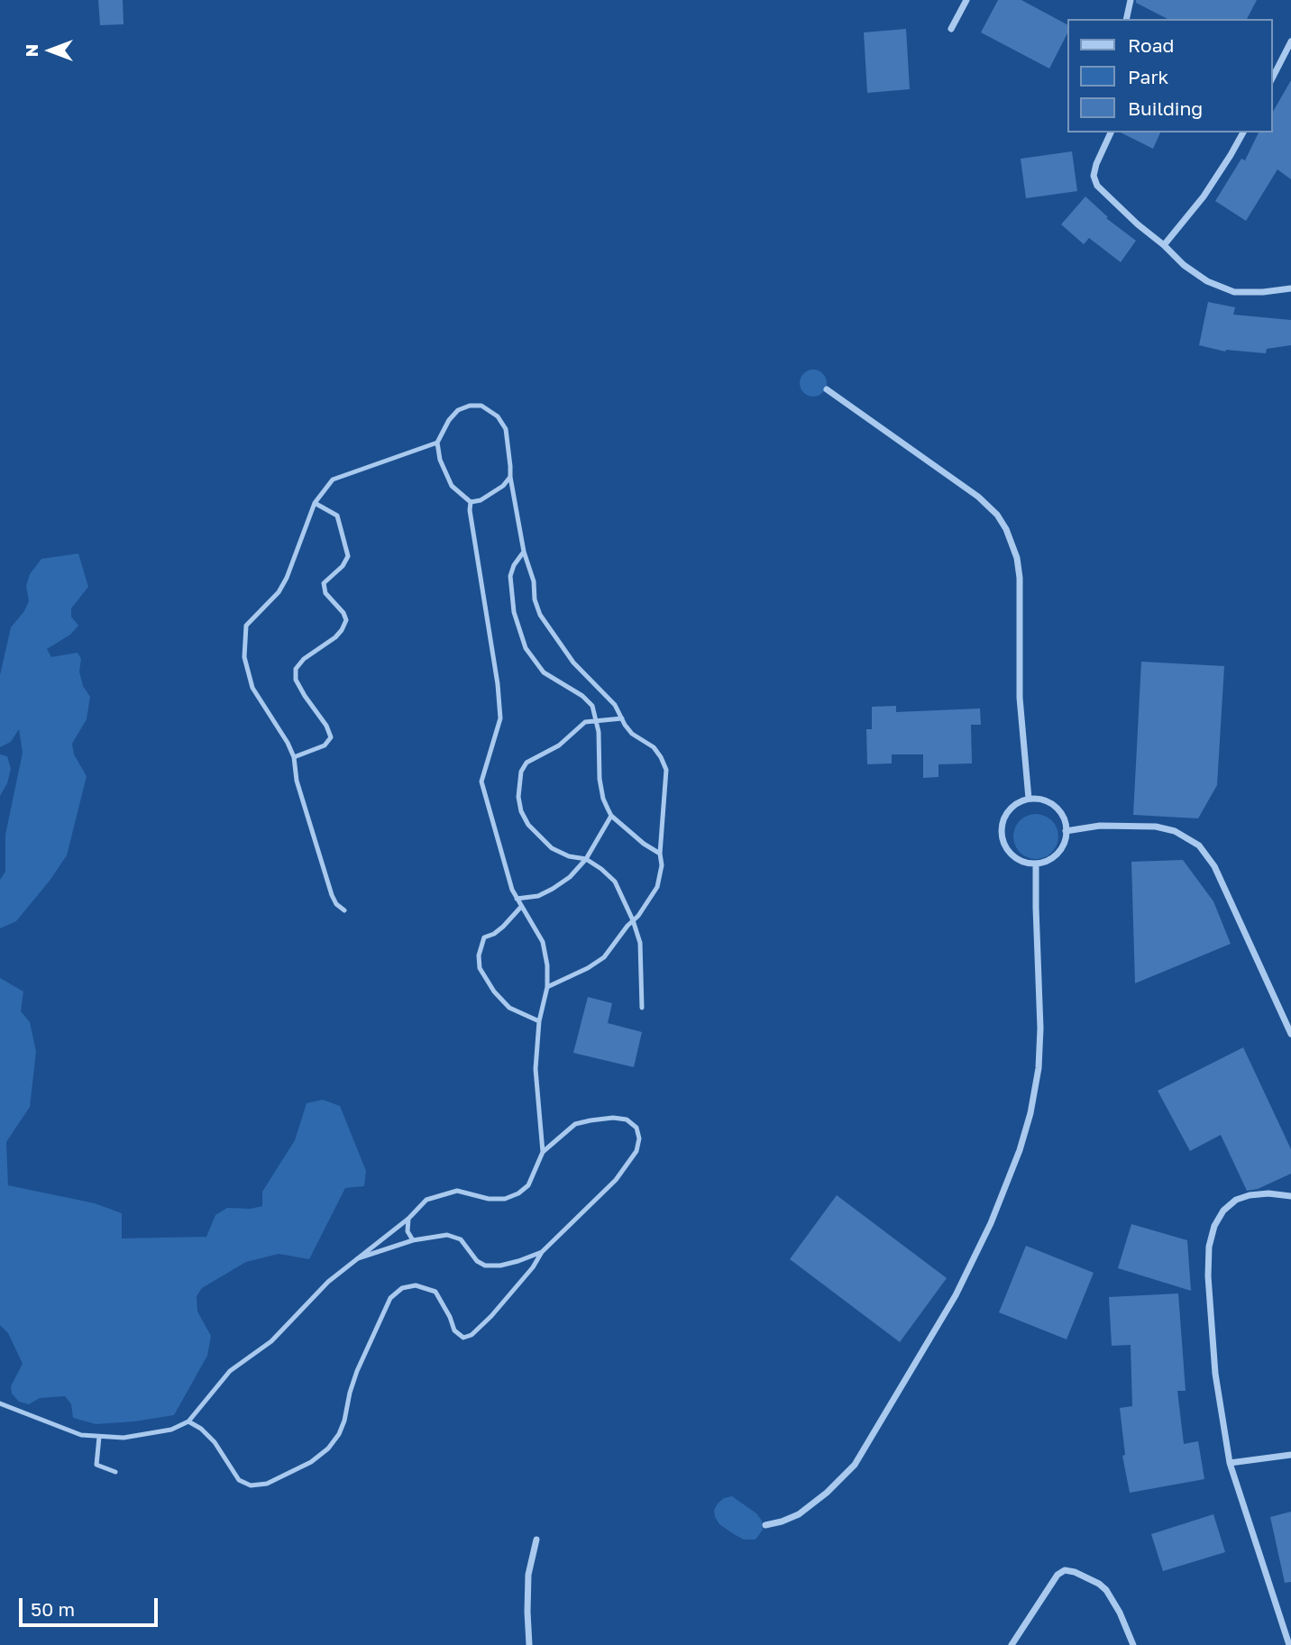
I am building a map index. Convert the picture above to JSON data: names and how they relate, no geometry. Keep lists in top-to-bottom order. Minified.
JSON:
{"legend":["Road","Park","Building"],"scale_bar":"50 m","north":"left"}
